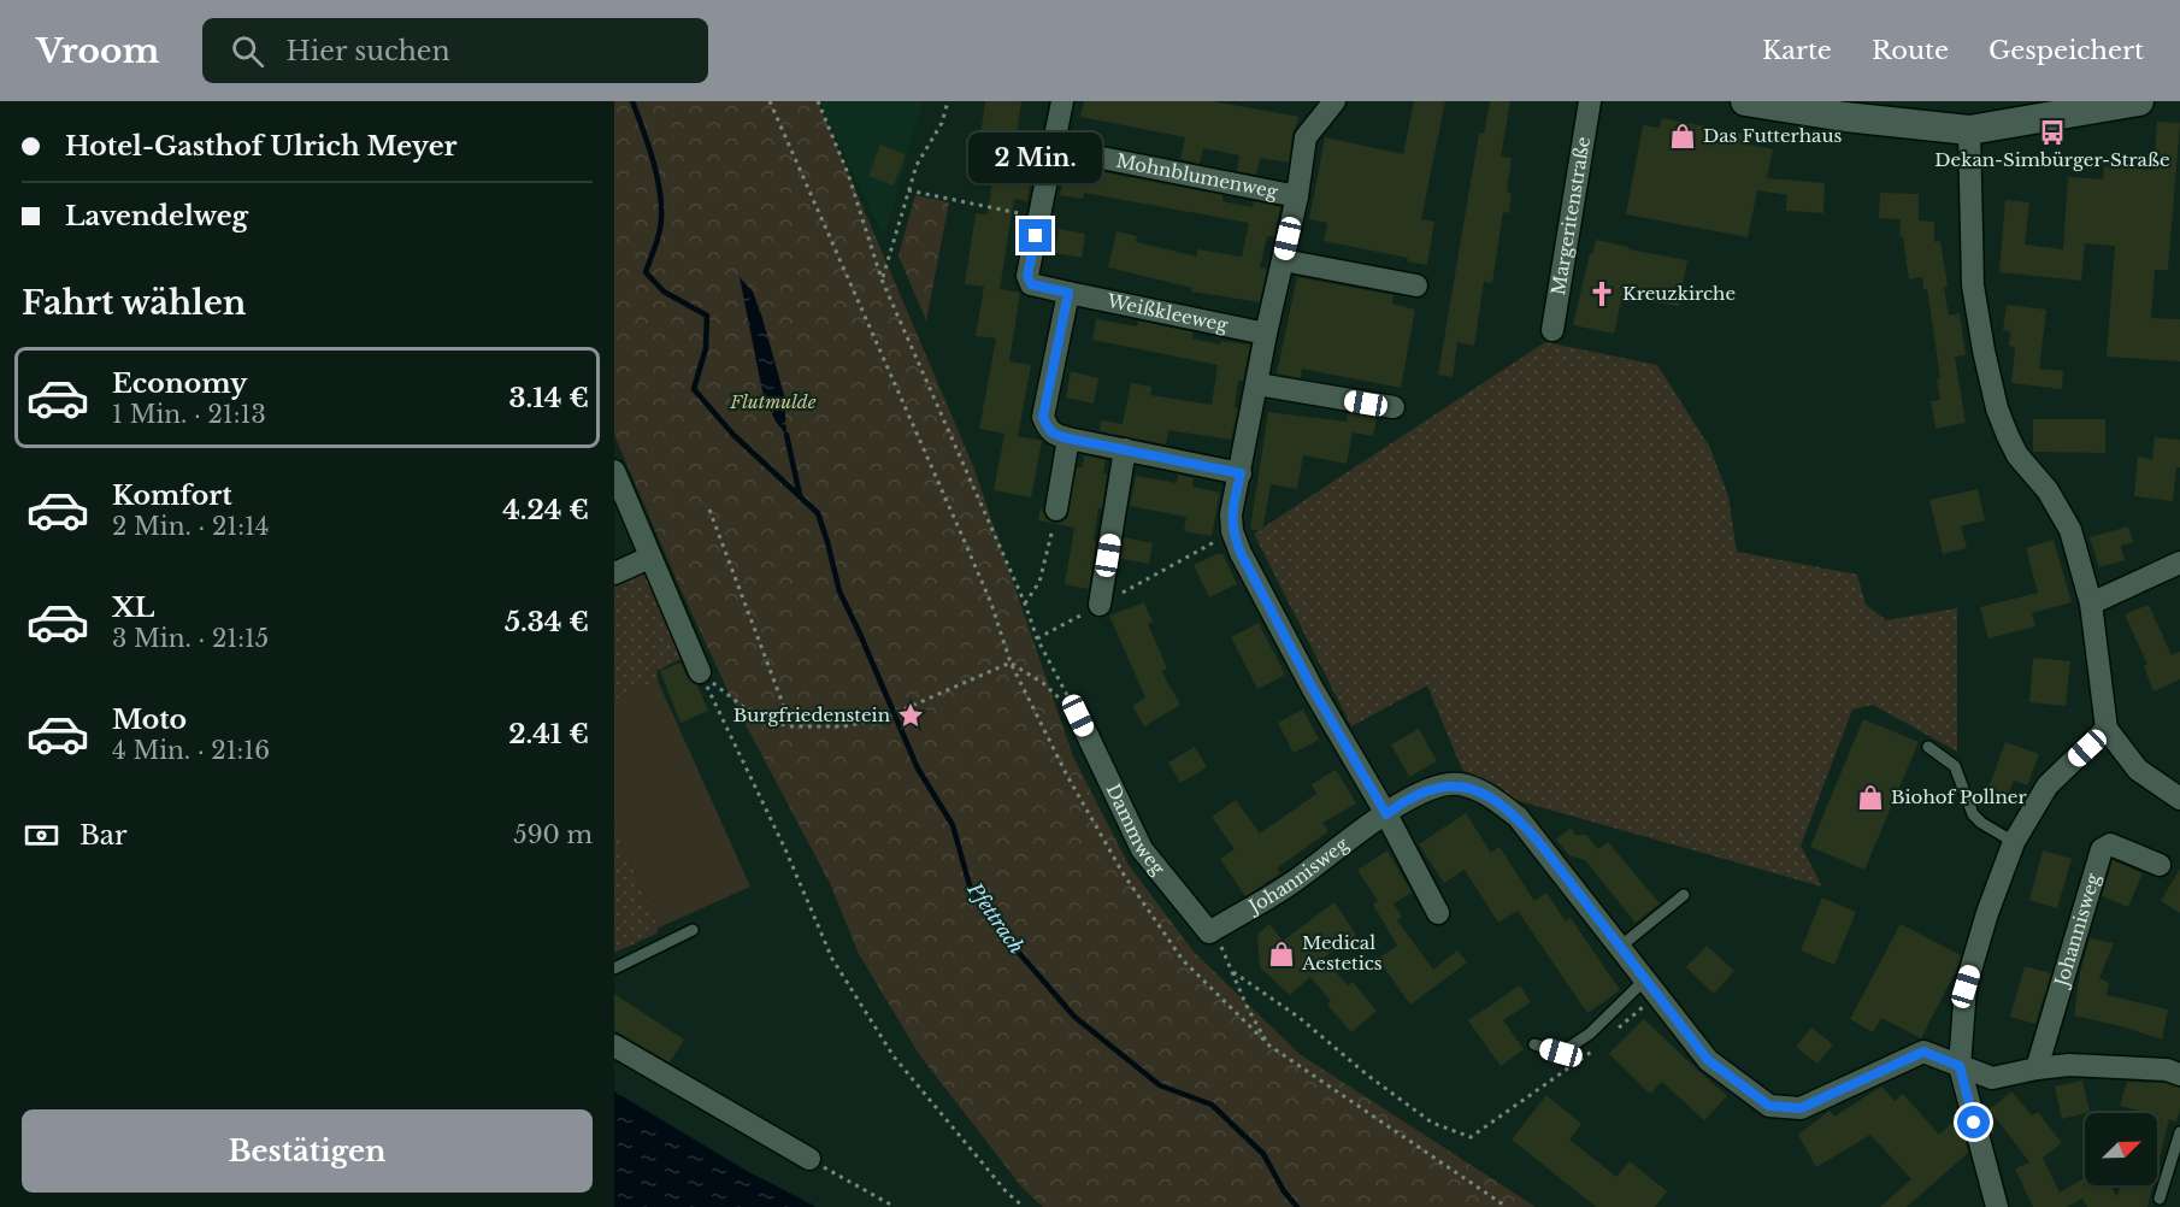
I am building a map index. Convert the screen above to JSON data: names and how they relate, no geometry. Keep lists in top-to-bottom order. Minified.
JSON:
{"streets":{"street":["Mohnblumenweg","Margeritenstraße","Weißkleeweg","Dammweg","Johannisweg"]},"crossings":[["Dammweg","Johannisweg"]],"water":["Pfettrach"],"parks":["Flutmulde"],"places":{"bus stop":["Dekan-Simbürger-Straße"],"shop":["Das Futterhaus","Biohof Pollner","Medical Aestetics"],"church":["Kreuzkirche"],"place":["Burgfriedenstein"]},"north":"top right","page":{"header":"Vroom","search":"Hier suchen","nav":["Karte","Route","Gespeichert"],"banner":["Hotel-Gasthof Ulrich Meyer","Lavendelweg"],"bubble":"2 Min.","heading":"Fahrt wählen","list":[{"name":"Economy","note":"1 Min. · 21:13","value":"3.14 €"},{"name":"Komfort","note":"2 Min. · 21:14","value":"4.24 €"},{"name":"XL","note":"3 Min. · 21:15","value":"5.34 €"},{"name":"Moto","note":"4 Min. · 21:16","value":"2.41 €"}],"pay":["Bar","590 m"],"buttons":"Bestätigen"}}
